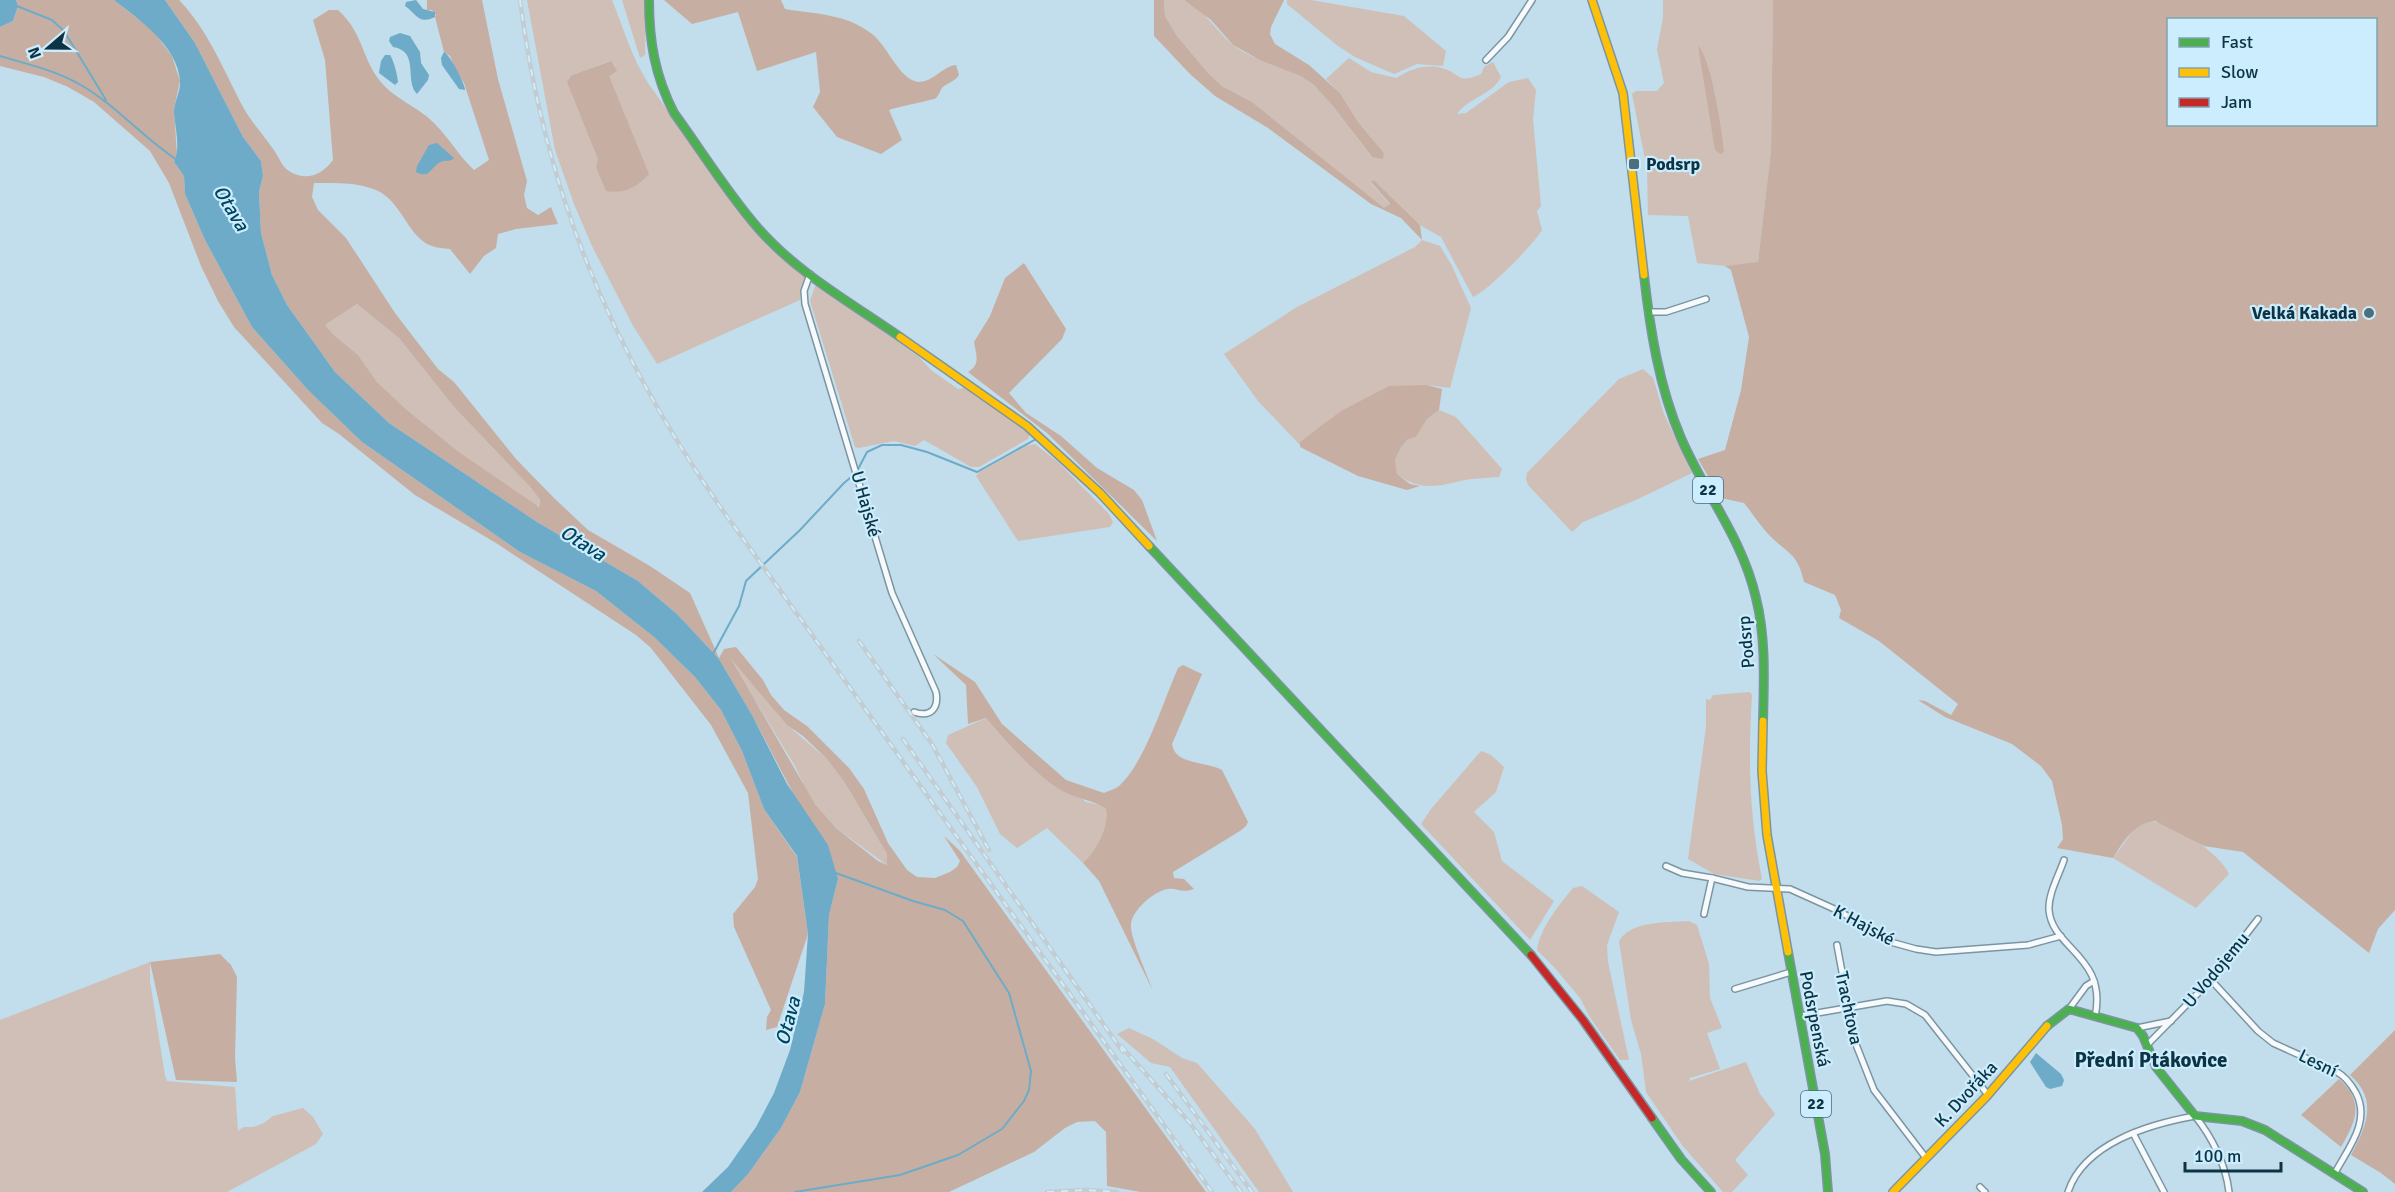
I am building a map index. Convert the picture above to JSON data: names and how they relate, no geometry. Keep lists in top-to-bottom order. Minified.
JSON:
{"streets":{"street":["22","U Hajské","Podsrp","K Hajské","U Vodojemu","Trachtova","Podsrpenská","Lesní","K. Dvořáka"]},"crossings":[["Podsrp","K Hajské"],["Podsrp","Podsrpenská"],["K Hajské","Podsrpenská"],["U Vodojemu","Lesní"],["Trachtova","K. Dvořáka"]],"districts":["Přední Ptákovice"],"water":["Otava"],"places":{"transit":["Podsrp"],"other":["Velká Kakada"]},"legend":["Fast","Slow","Jam"],"scale_bar":"100 m","north":"left"}
